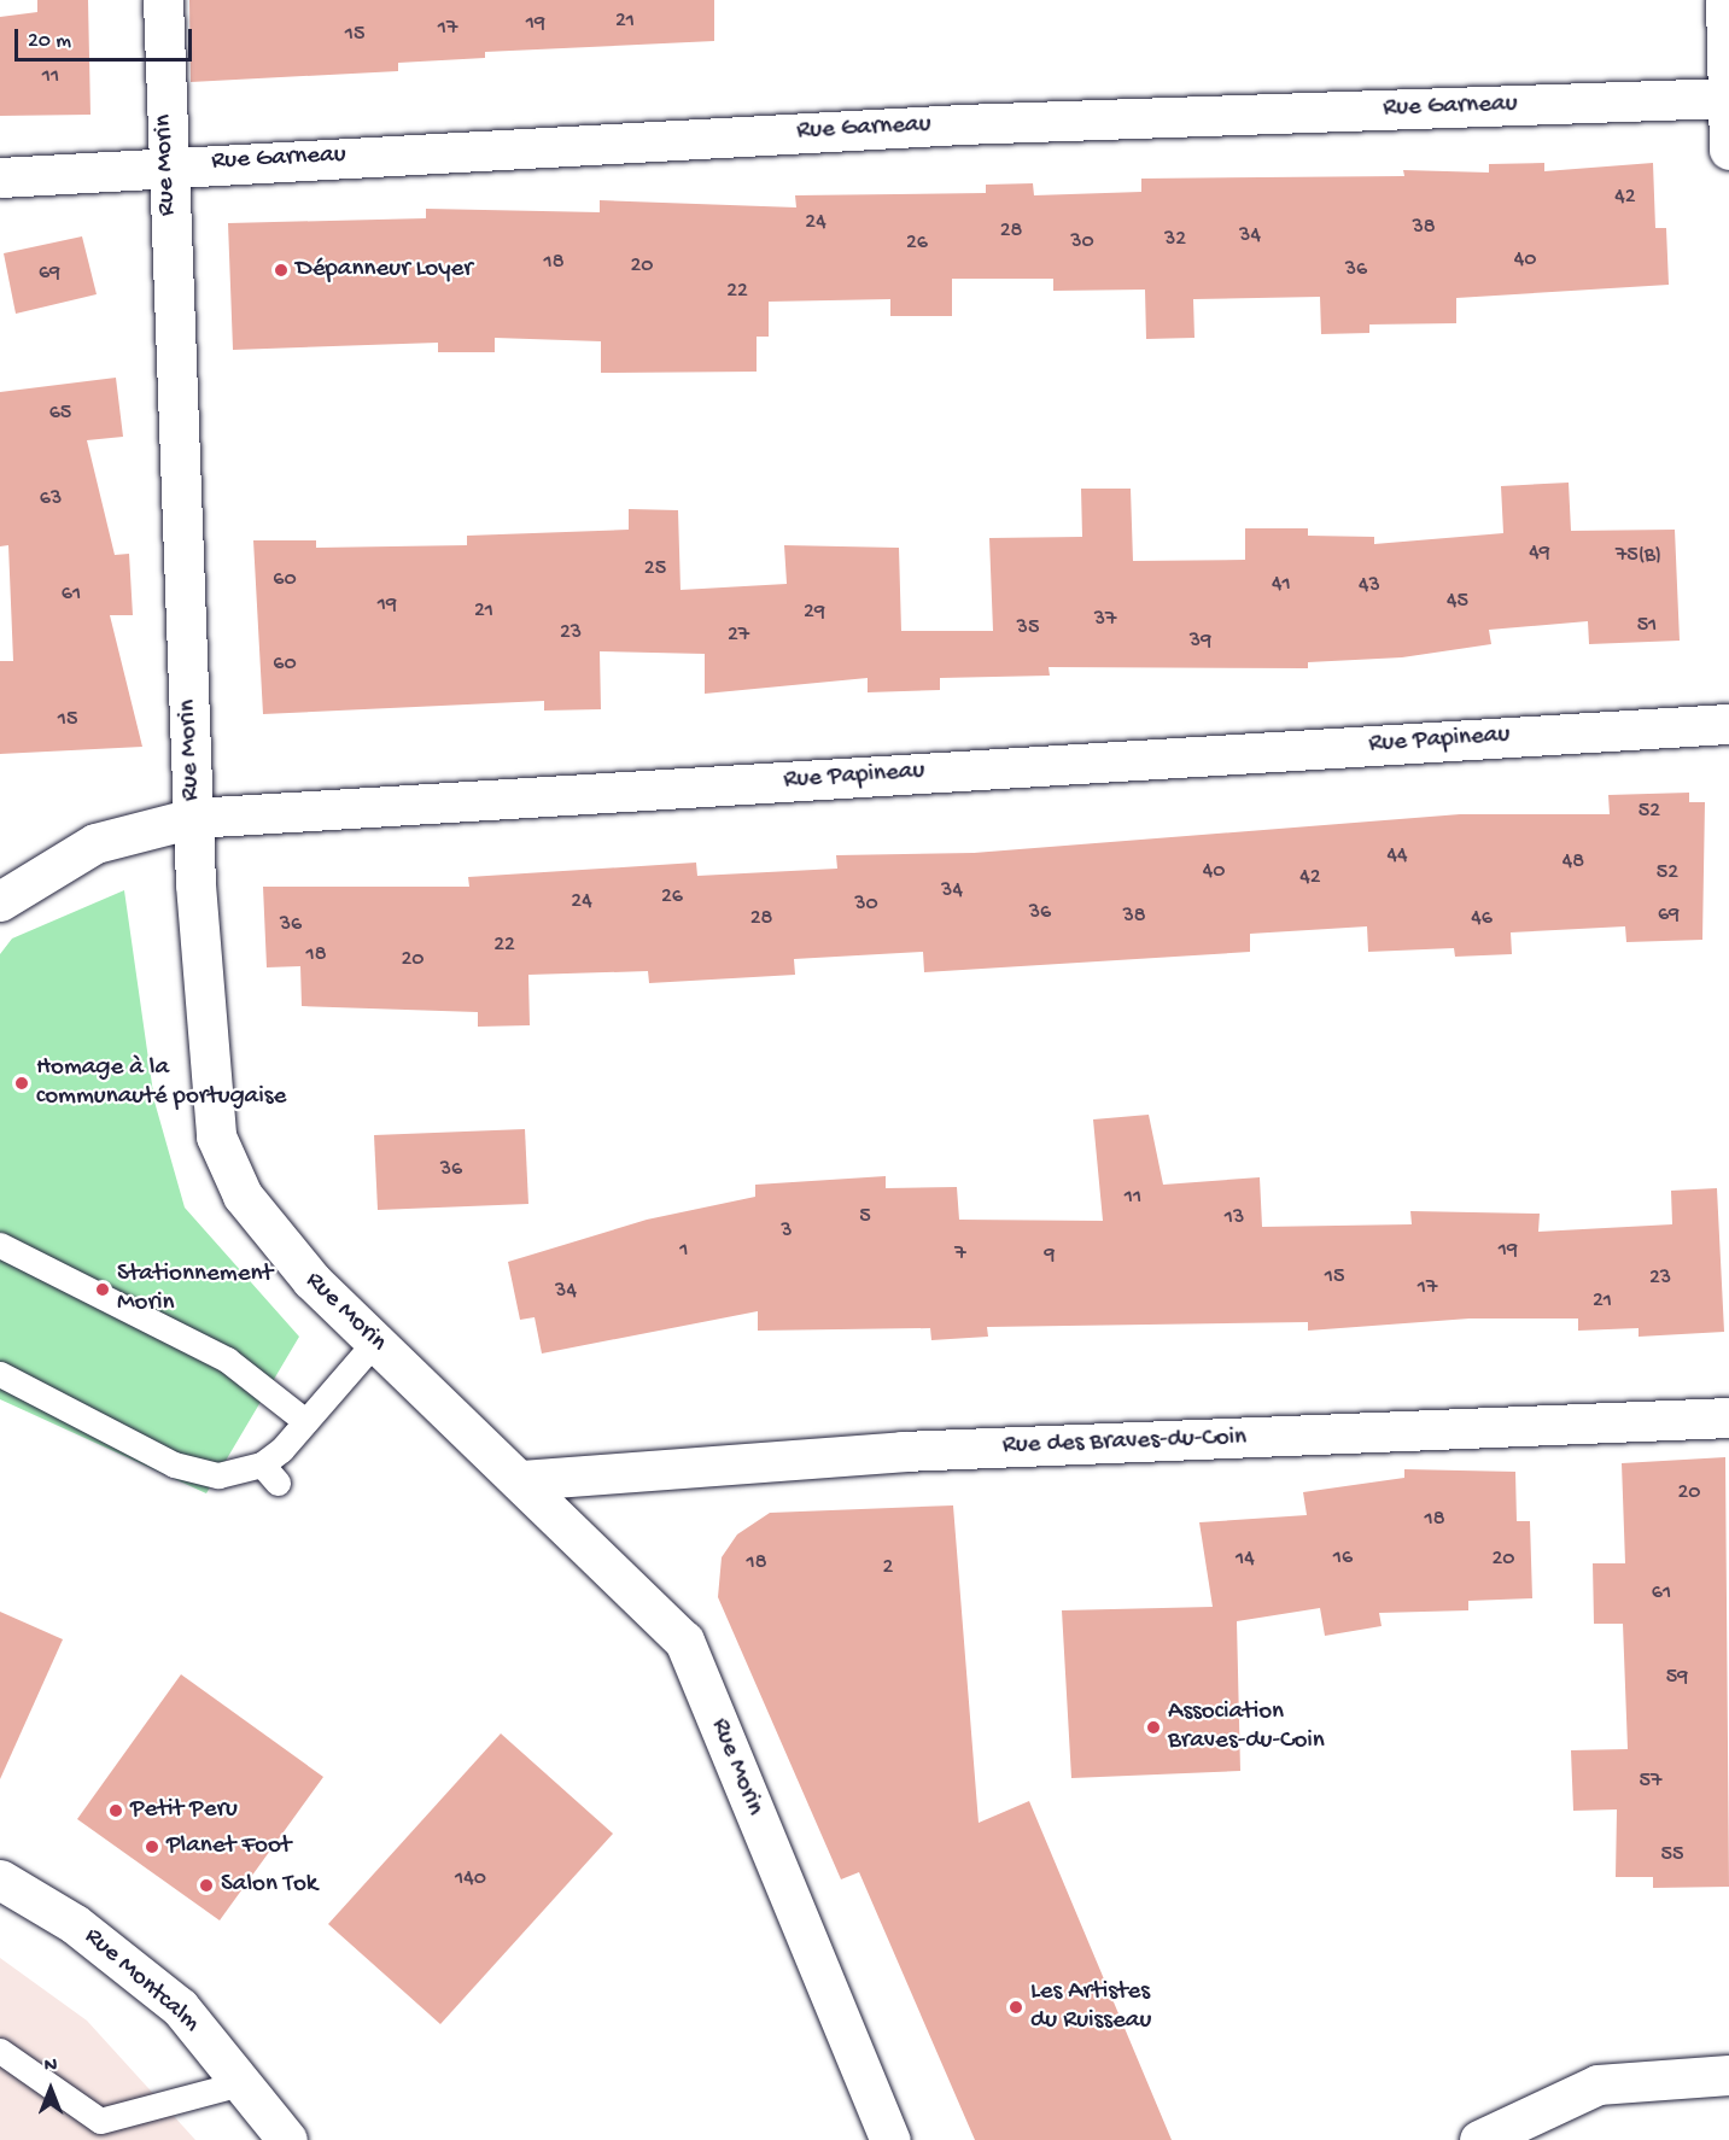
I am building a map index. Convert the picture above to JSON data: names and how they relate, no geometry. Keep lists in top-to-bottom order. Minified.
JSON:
{"streets":{"street":["Rue Garneau","Rue Morin","Rue Papineau","Rue des Braves-du-Coin","Rue Montcalm"]},"crossings":[["Rue Garneau","Rue Morin"],["Rue Morin","Rue Papineau"],["Rue Morin","Rue des Braves-du-Coin"]],"places":["Dépanneur Loyer","Homage à la communauté portugaise","Stationnement Morin","Association Braves-du-Coin","Petit Peru","Planet Foot","Salon Tok","Les Artistes du Ruisseau"],"house_numbers":["21","19","17","15","11","42","24","38","28","34","32","30","26","40","18","20","36","69","22","65","63","49","75(B)","25","60","41","43","61","45","19","21","29","37","51","35","23","27","39","60","15","52","44","48","40","52","42","34","26","24","30","36","69","38","28","46","36","22","18","20","36","11","5","13","3","1","19","7","9","15","23","17","34","21","20","18","16","14","20","18","2","61","59","57","55","140"],"scale_bar":"20 m","north":"top"}
